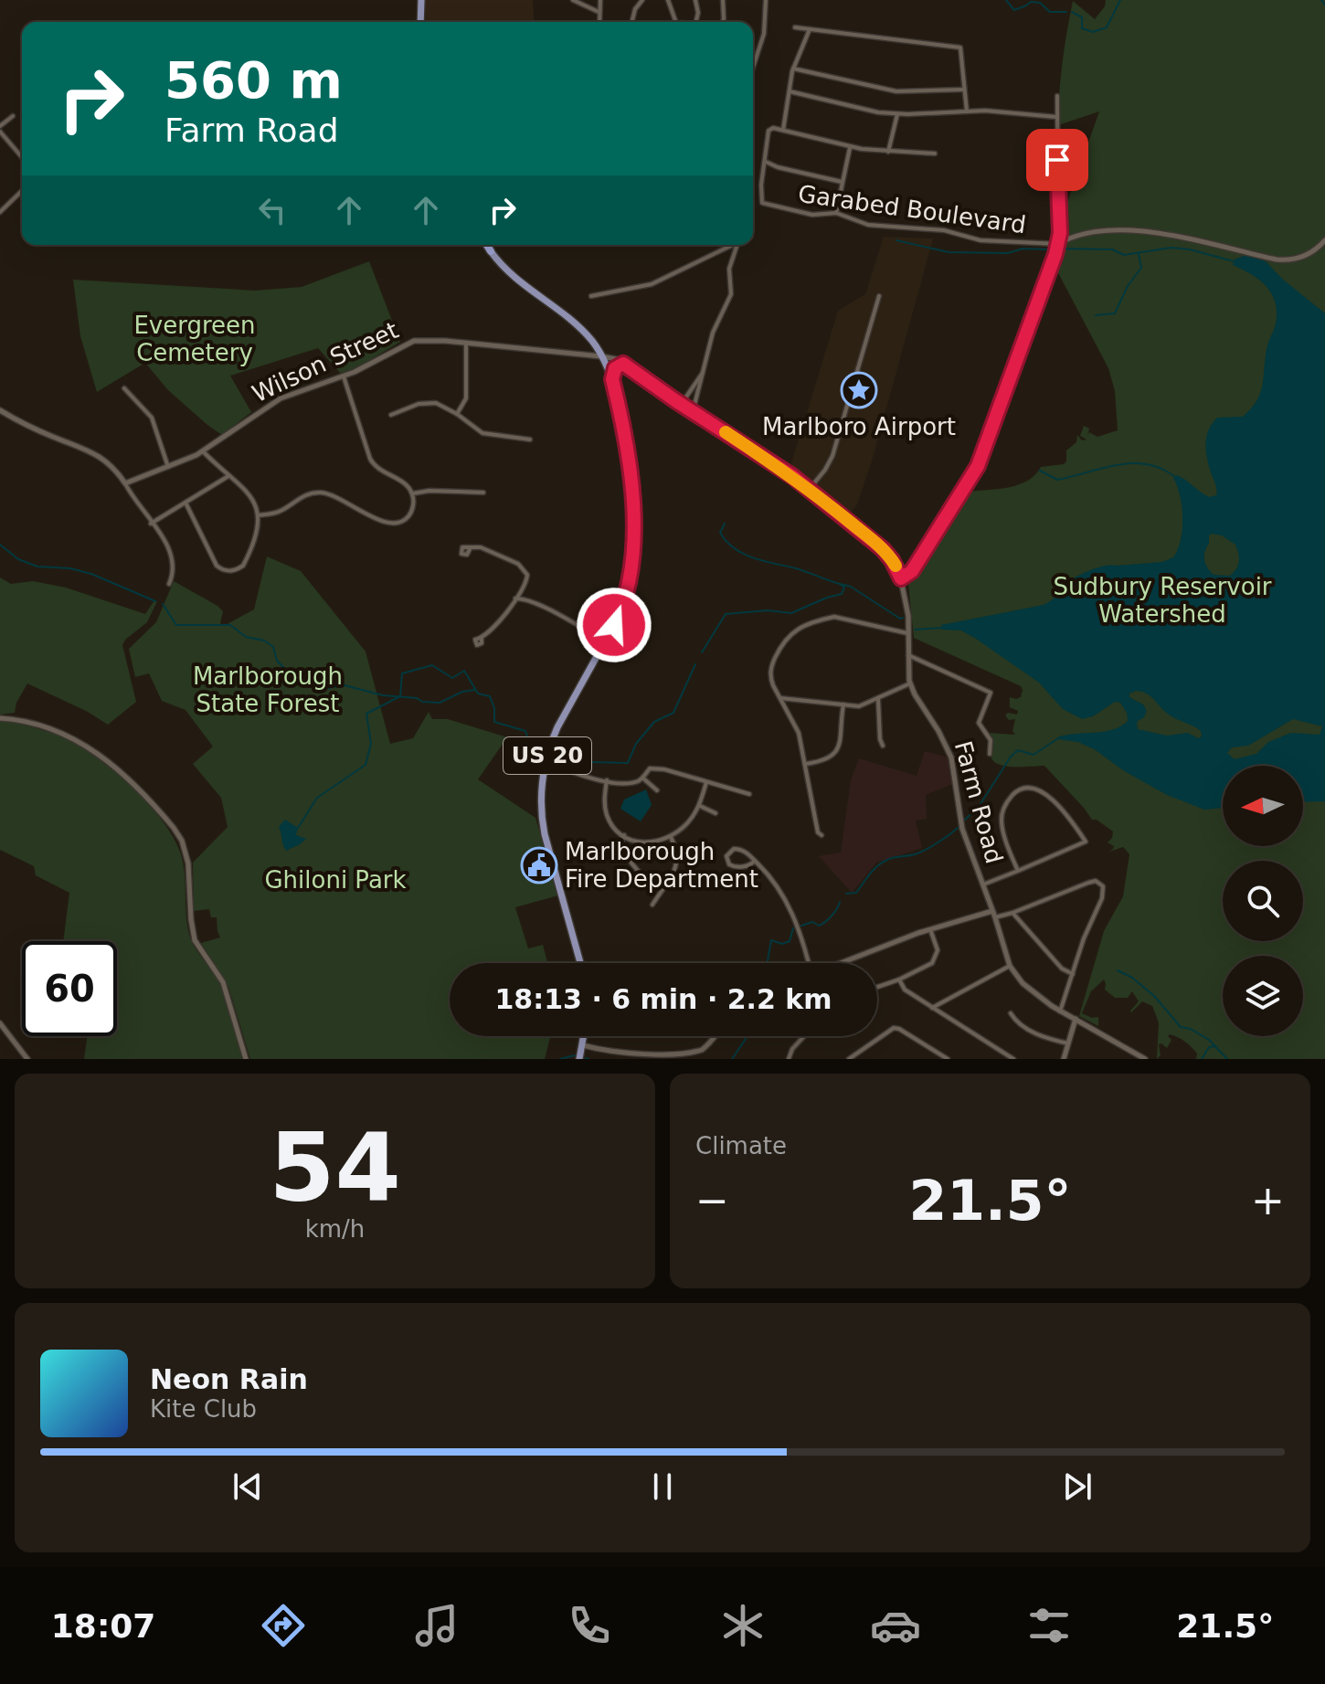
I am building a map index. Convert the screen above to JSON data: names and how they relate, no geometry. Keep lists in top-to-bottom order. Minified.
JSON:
{"streets":{"highway":["US 20"],"street":["Garabed Boulevard","Wilson Street","Farm Road"]},"crossings":[["Wilson Street","US 20"],["Wilson Street","Farm Road"],["US 20","Farm Road"]],"parks":["Evergreen Cemetery","Sudbury Reservoir Watershed","Marlborough State Forest","Ghiloni Park"],"places":{"place":["Marlboro Airport"],"public building":["Marlborough Fire Department"]},"north":"left","page":{"turn":["560 m","Farm Road"],"limit":"60","trip":"18:13 · 6 min · 2.2 km","tile":[["54","km/h"],"Climate"],"heat":["−","21.5°","+"],"song":["Neon Rain","Kite Club"],"tabs":["18:07","21.5°"]}}
